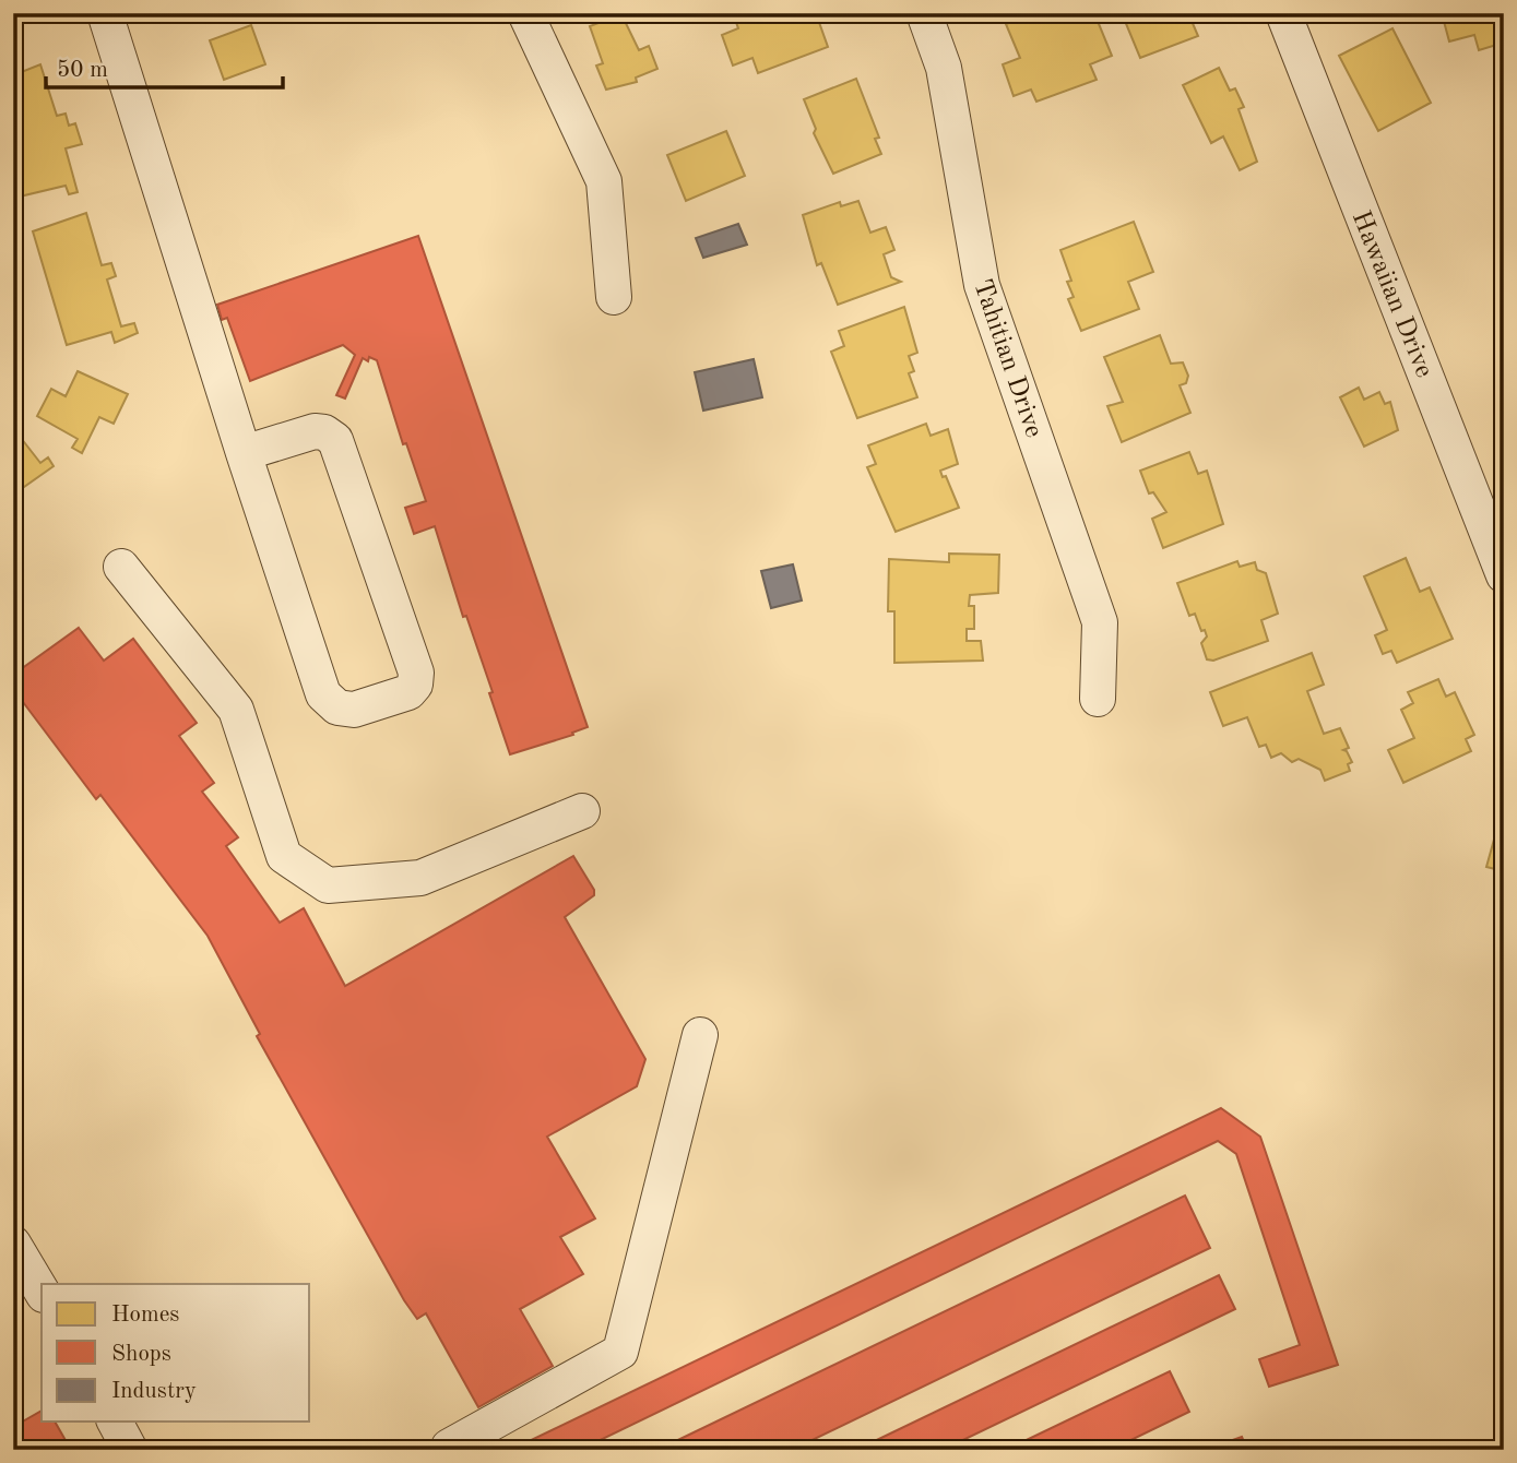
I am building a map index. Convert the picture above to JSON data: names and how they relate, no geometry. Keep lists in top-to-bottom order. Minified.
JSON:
{"streets":{"street":["Hawaiian Drive","Tahitian Drive"]},"legend":["Homes","Shops","Industry"],"scale_bar":"50 m"}
